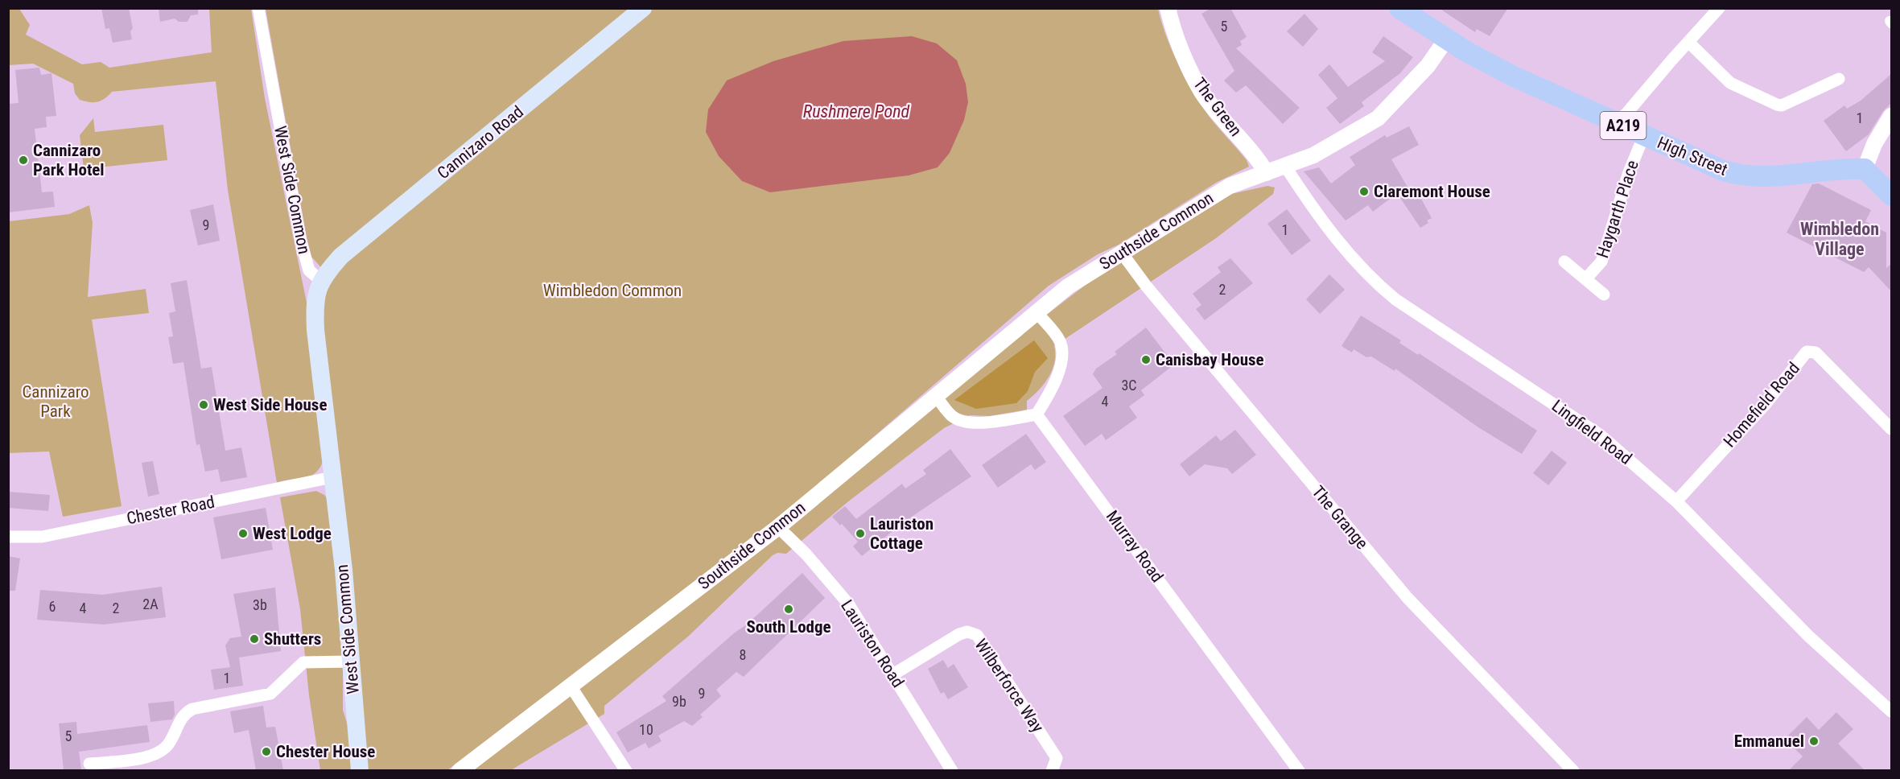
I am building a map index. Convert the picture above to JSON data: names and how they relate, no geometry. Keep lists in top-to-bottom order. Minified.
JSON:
{"streets":{"main road":["A219","Cannizaro Road","High Street","West Side Common"],"street":["The Green","Haygarth Place","Southside Common","Homefield Road","Lingfield Road","Chester Road","The Grange","Murray Road","Lauriston Road","Wilberforce Way"]},"crossings":[["The Green","Southside Common"],["Cannizaro Road","West Side Common"],["High Street","Haygarth Place"],["West Side Common","Chester Road"],["Southside Common","Lingfield Road"],["Southside Common","The Grange"],["Southside Common","Lauriston Road"],["Homefield Road","Lingfield Road"],["Lauriston Road","Wilberforce Way"]],"districts":["Wimbledon Village"],"water":["Rushmere Pond"],"parks":["Wimbledon Common","Cannizaro Park"],"places":["Cannizaro Park Hotel","Claremont House","Canisbay House","West Side House","West Lodge","Lauriston Cottage","South Lodge","Shutters","Emmanuel","Chester House"],"house_numbers":["5","1","9","1","2","3C","4","2A","3b","6","4","2","8","1","9","9b","10","5"]}
